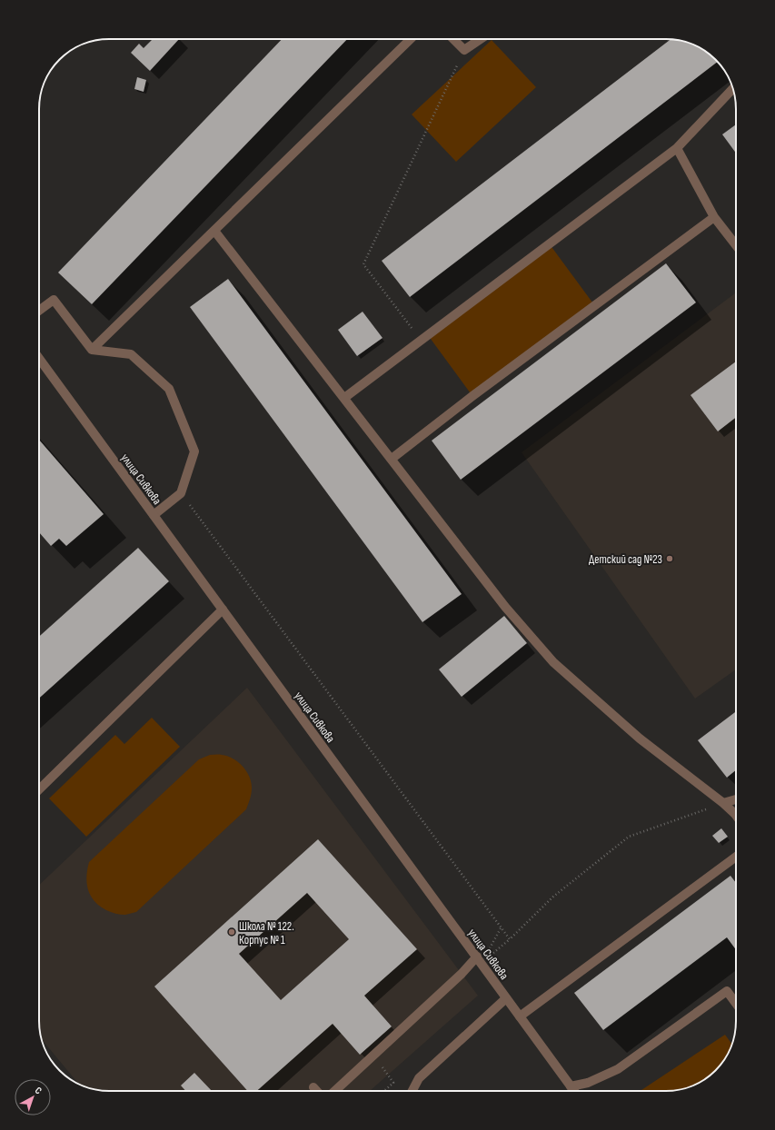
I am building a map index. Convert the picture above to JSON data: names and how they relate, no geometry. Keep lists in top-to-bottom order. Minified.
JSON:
{"streets":{"street":["улица Сивкова"]},"places":["Детский сад №23","Школа № 122. Корпус № 1"],"north":"top right"}
